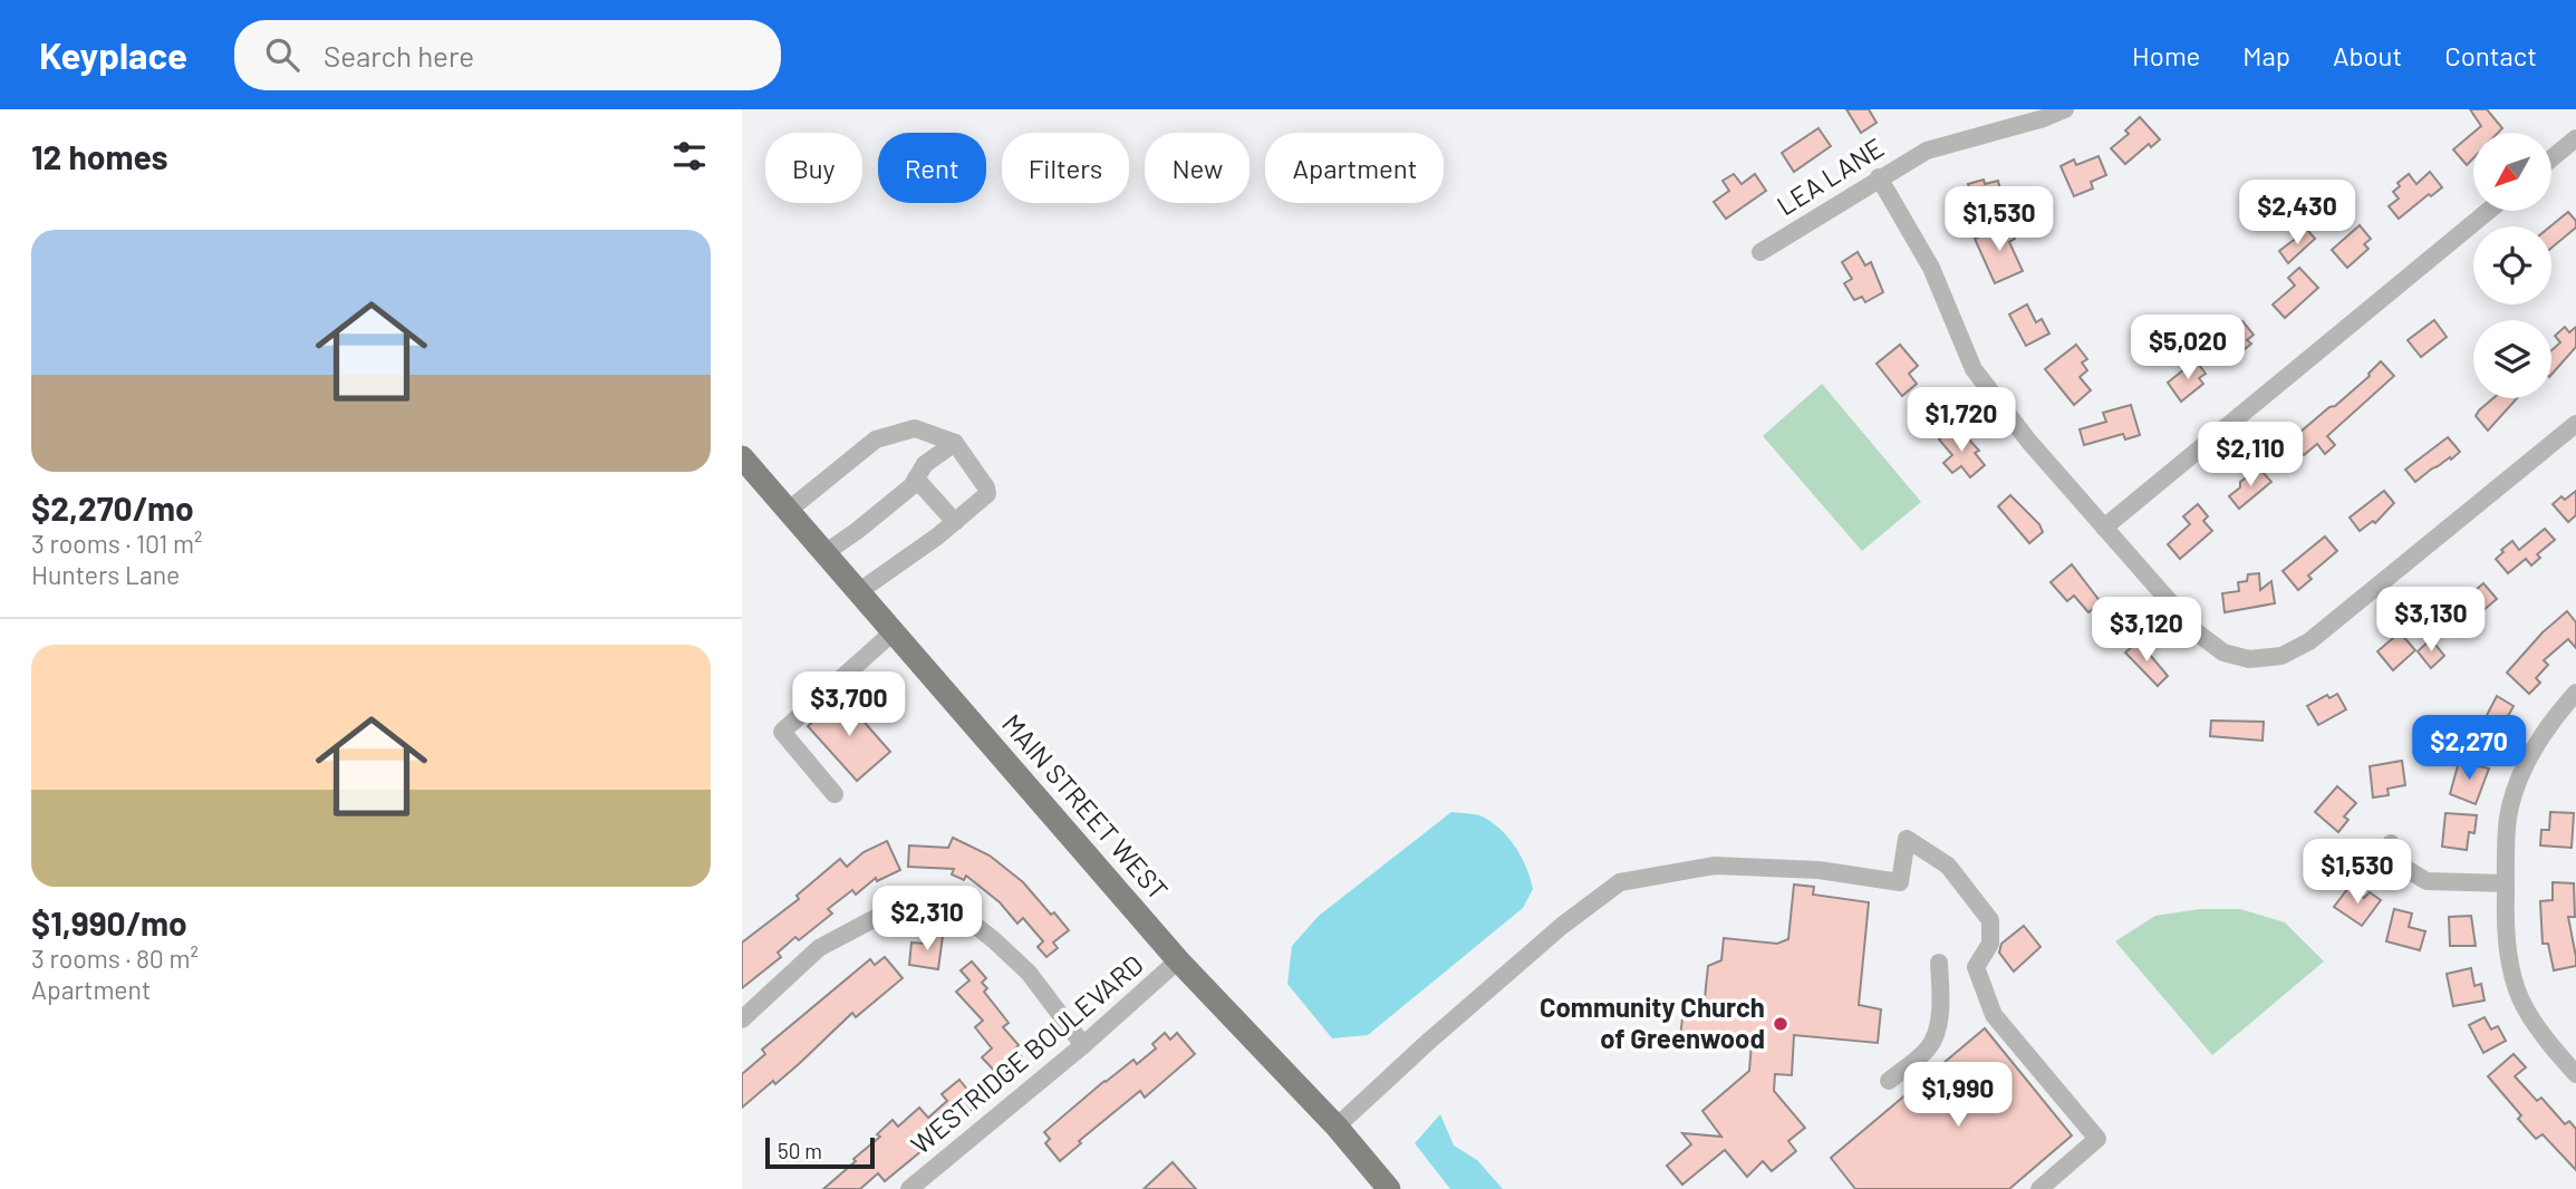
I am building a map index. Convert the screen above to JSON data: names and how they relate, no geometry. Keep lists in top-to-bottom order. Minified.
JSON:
{"streets":{"main road":["MAIN STREET WEST"],"street":["LEA LANE","WESTRIDGE BOULEVARD"]},"crossings":[["MAIN STREET WEST","WESTRIDGE BOULEVARD"]],"places":["Community Church of Greenwood"],"scale_bar":"50 m","north":"bottom left","page":{"header":"Keyplace","search":"Search here","nav":["Home","Map","About","Contact"],"heading":"12 homes","chip":["Buy","Rent","Filters","New","Apartment"],"price":["$2,430","$1,530","$5,020","$1,720","$2,110","$3,130","$3,120","$3,700","$2,270","$1,530","$2,310","$1,990"],"list":[{"name":"$2,270/mo","note":"3 rooms · 101 m² · Hunters Lane"},{"name":"$1,990/mo","note":"3 rooms · 80 m² · Apartment"}],"scale":"50 m"}}
